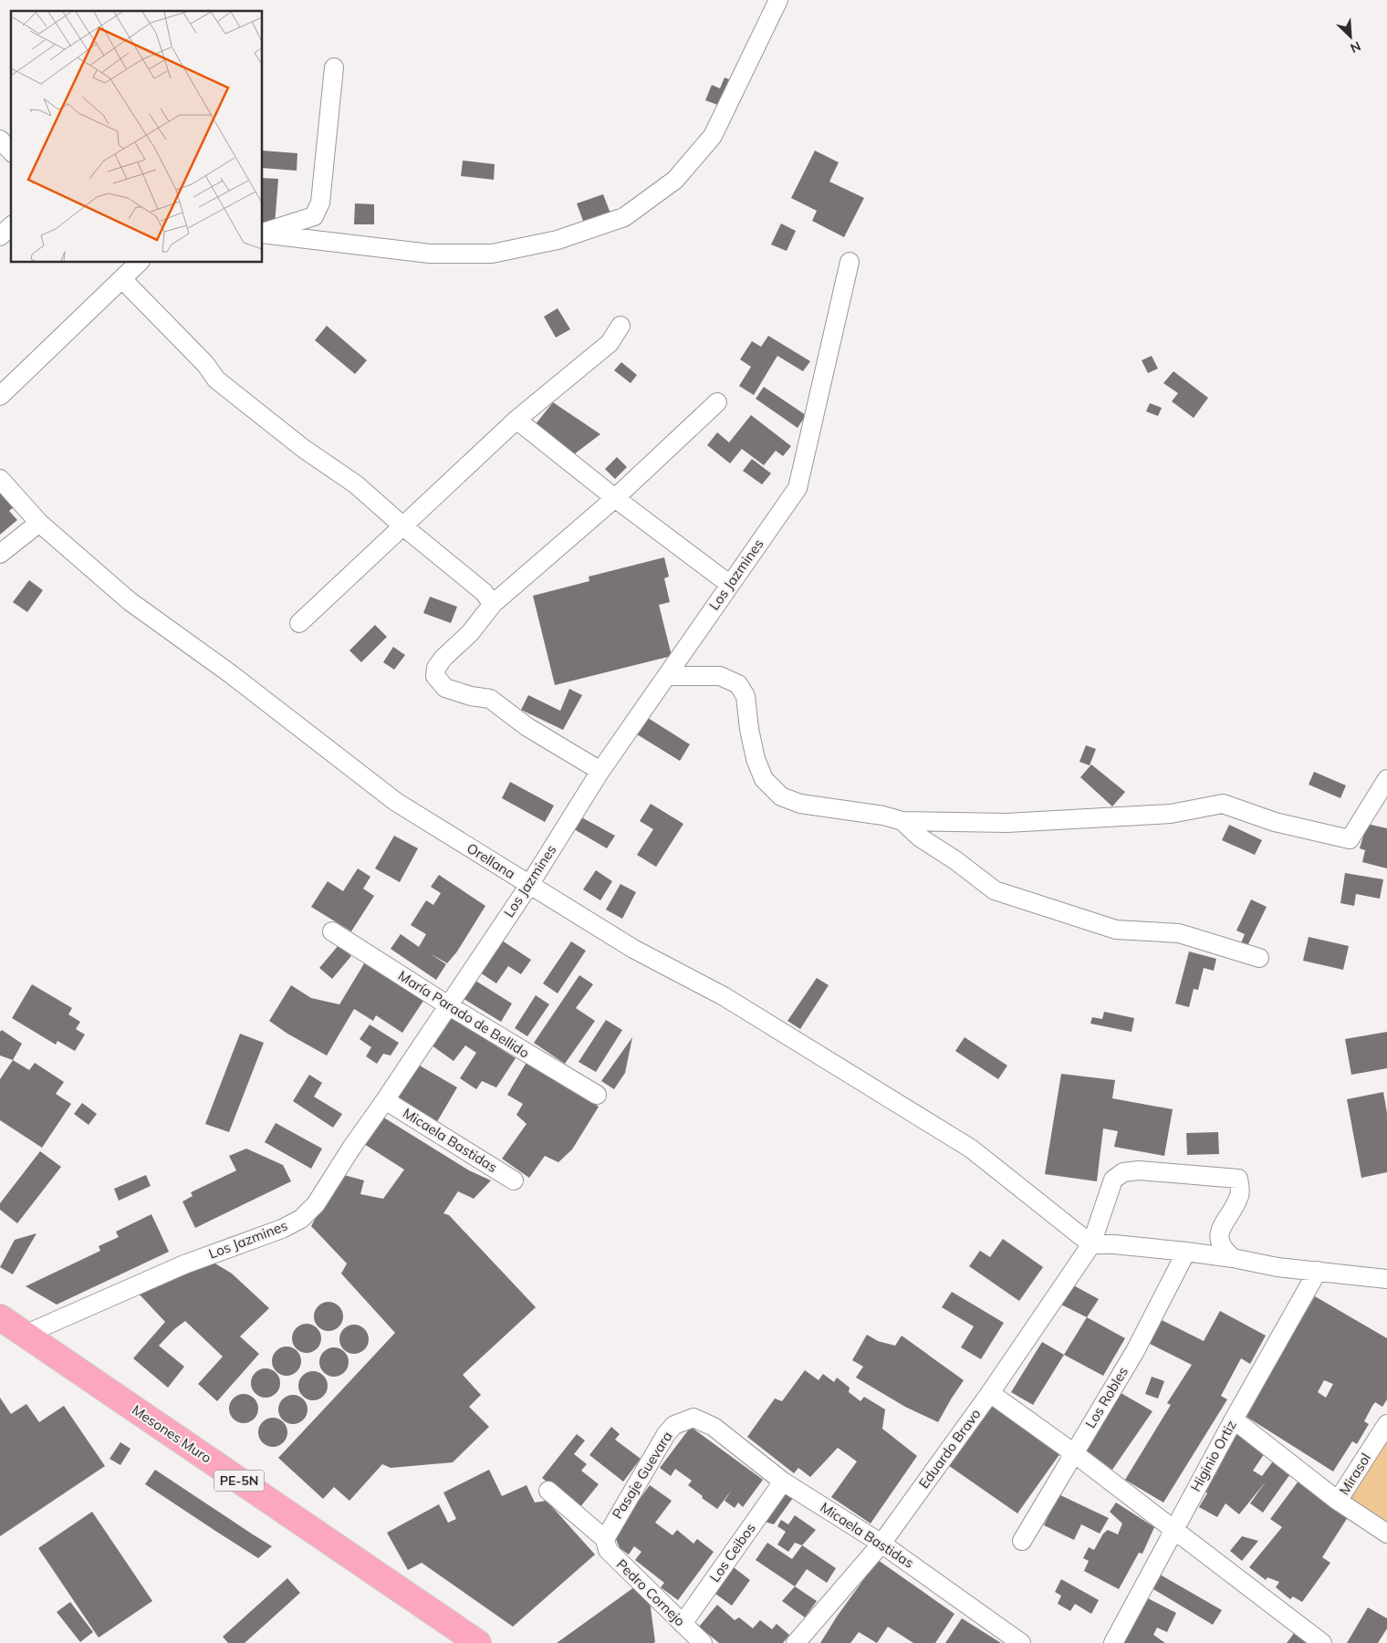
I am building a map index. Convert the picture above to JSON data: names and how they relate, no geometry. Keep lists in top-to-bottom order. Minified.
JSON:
{"streets":{"highway":["Mesones Muro","PE-5N"],"street":["Los Jazmines","Orellana","María Parado de Bellido","Micaela Bastidas","Los Robles","Eduardo Bravo","Higinio Ortiz","Mirasol","Pasaje Guevara","Los Ceibos","Pedro Cornejo"]},"crossings":[["Los Jazmines","Orellana"],["Los Jazmines","María Parado de Bellido"],["Los Jazmines","Micaela Bastidas"],["Los Jazmines","Mesones Muro"],["Orellana","Eduardo Bravo"],["Micaela Bastidas","Eduardo Bravo"],["Micaela Bastidas","Pasaje Guevara"],["Micaela Bastidas","Los Ceibos"],["Pasaje Guevara","Pedro Cornejo"],["Los Ceibos","Pedro Cornejo"]],"north":"bottom right"}
